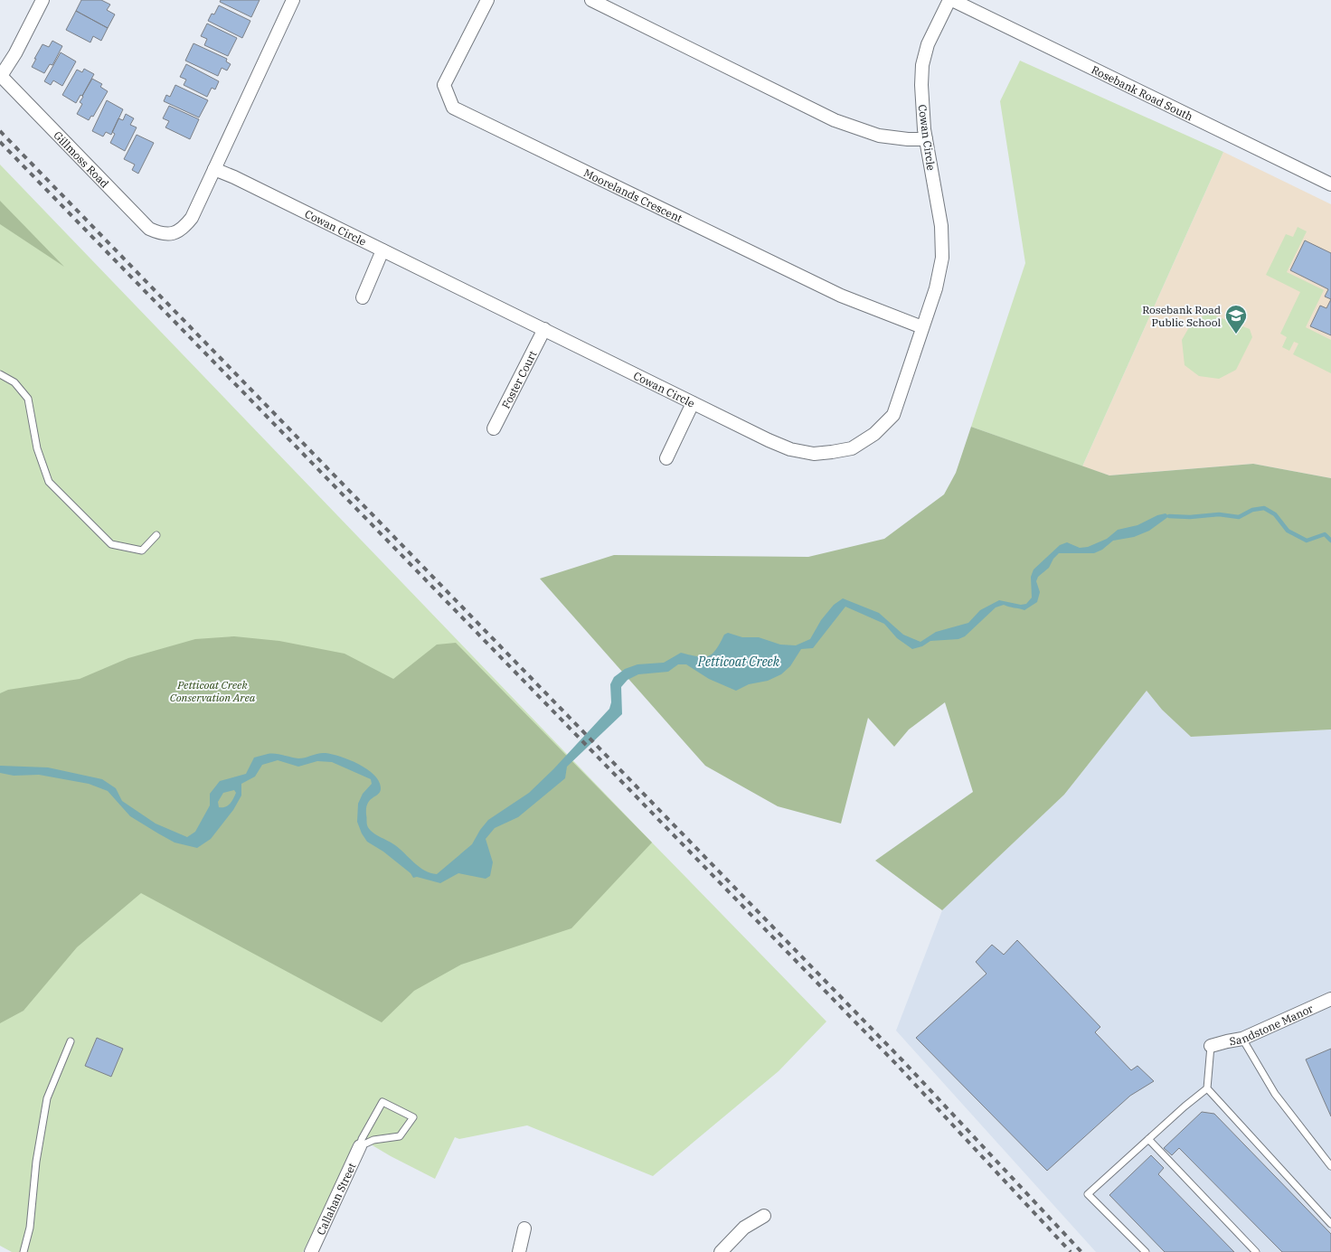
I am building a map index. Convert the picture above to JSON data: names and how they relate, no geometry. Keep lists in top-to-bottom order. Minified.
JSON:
{"streets":{"street":["Rosebank Road South","Cowan Circle","Gillmoss Road","Moorelands Crescent","Foster Court","Sandstone Manor","Callahan Street"]},"crossings":[["Rosebank Road South","Cowan Circle"],["Cowan Circle","Gillmoss Road"],["Cowan Circle","Moorelands Crescent"],["Cowan Circle","Foster Court"]],"water":["Petticoat Creek"],"parks":["Petticoat Creek Conservation Area"],"places":{"school or university":["Rosebank Road Public School"]}}
